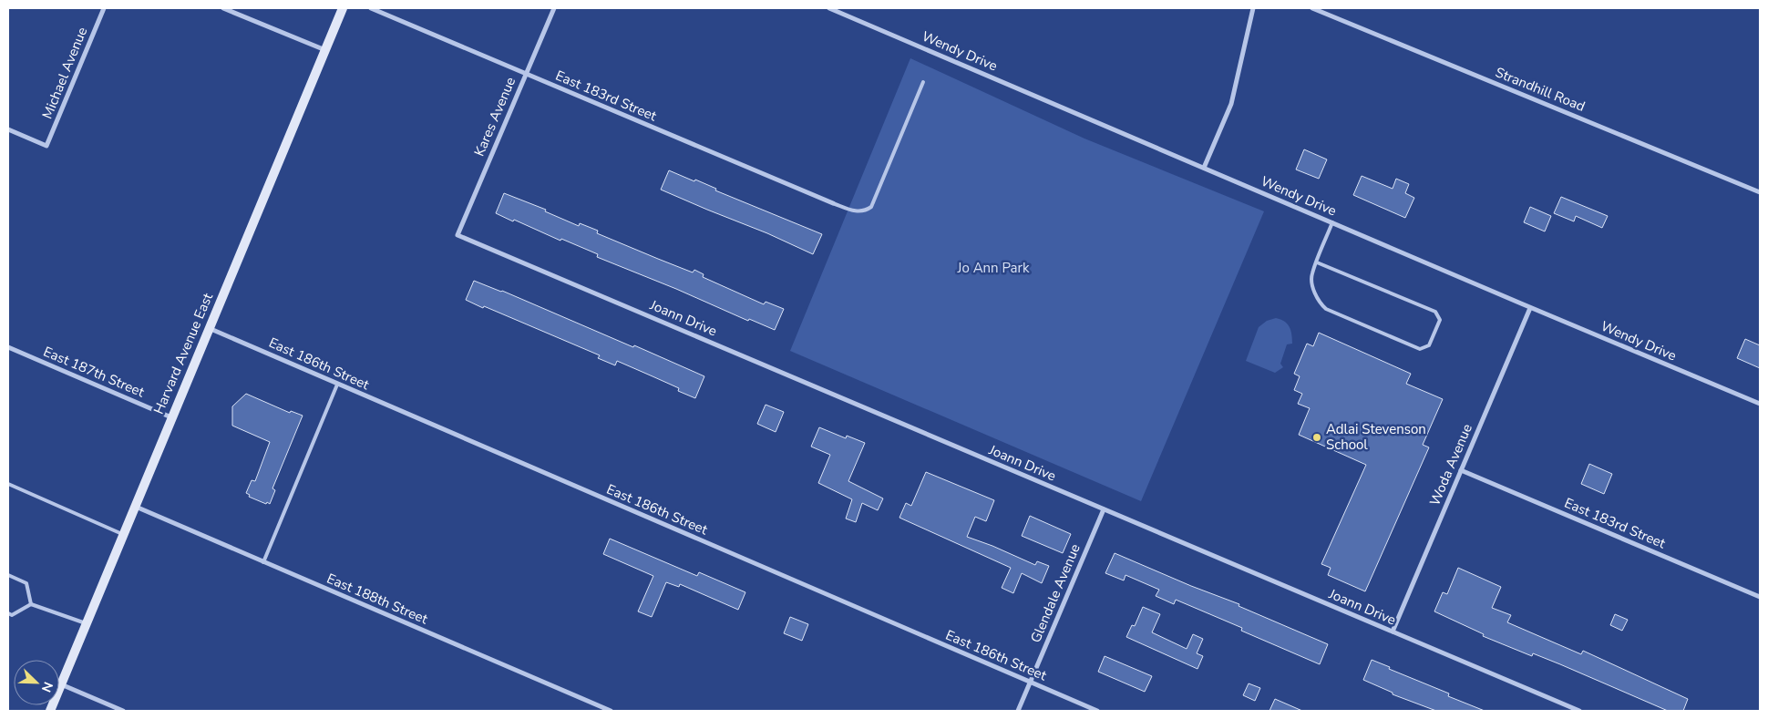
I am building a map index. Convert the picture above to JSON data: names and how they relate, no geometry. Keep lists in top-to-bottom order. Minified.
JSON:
{"streets":{"main road":["Harvard Avenue East"],"street":["Wendy Drive","Michael Avenue","Strandhill Road","East 183rd Street","Kares Avenue","Joann Drive","East 186th Street","East 187th Street","Woda Avenue","Glendale Avenue","East 188th Street"]},"crossings":[["Wendy Drive","Woda Avenue"],["East 183rd Street","Kares Avenue"],["East 183rd Street","Woda Avenue"],["Kares Avenue","Joann Drive"],["Joann Drive","Woda Avenue"],["Joann Drive","Glendale Avenue"],["Harvard Avenue East","East 186th Street"],["Harvard Avenue East","East 187th Street"],["Harvard Avenue East","East 188th Street"],["East 186th Street","Glendale Avenue"]],"parks":["Jo Ann Park"],"places":["Adlai Stevenson School"],"north":"bottom right"}
